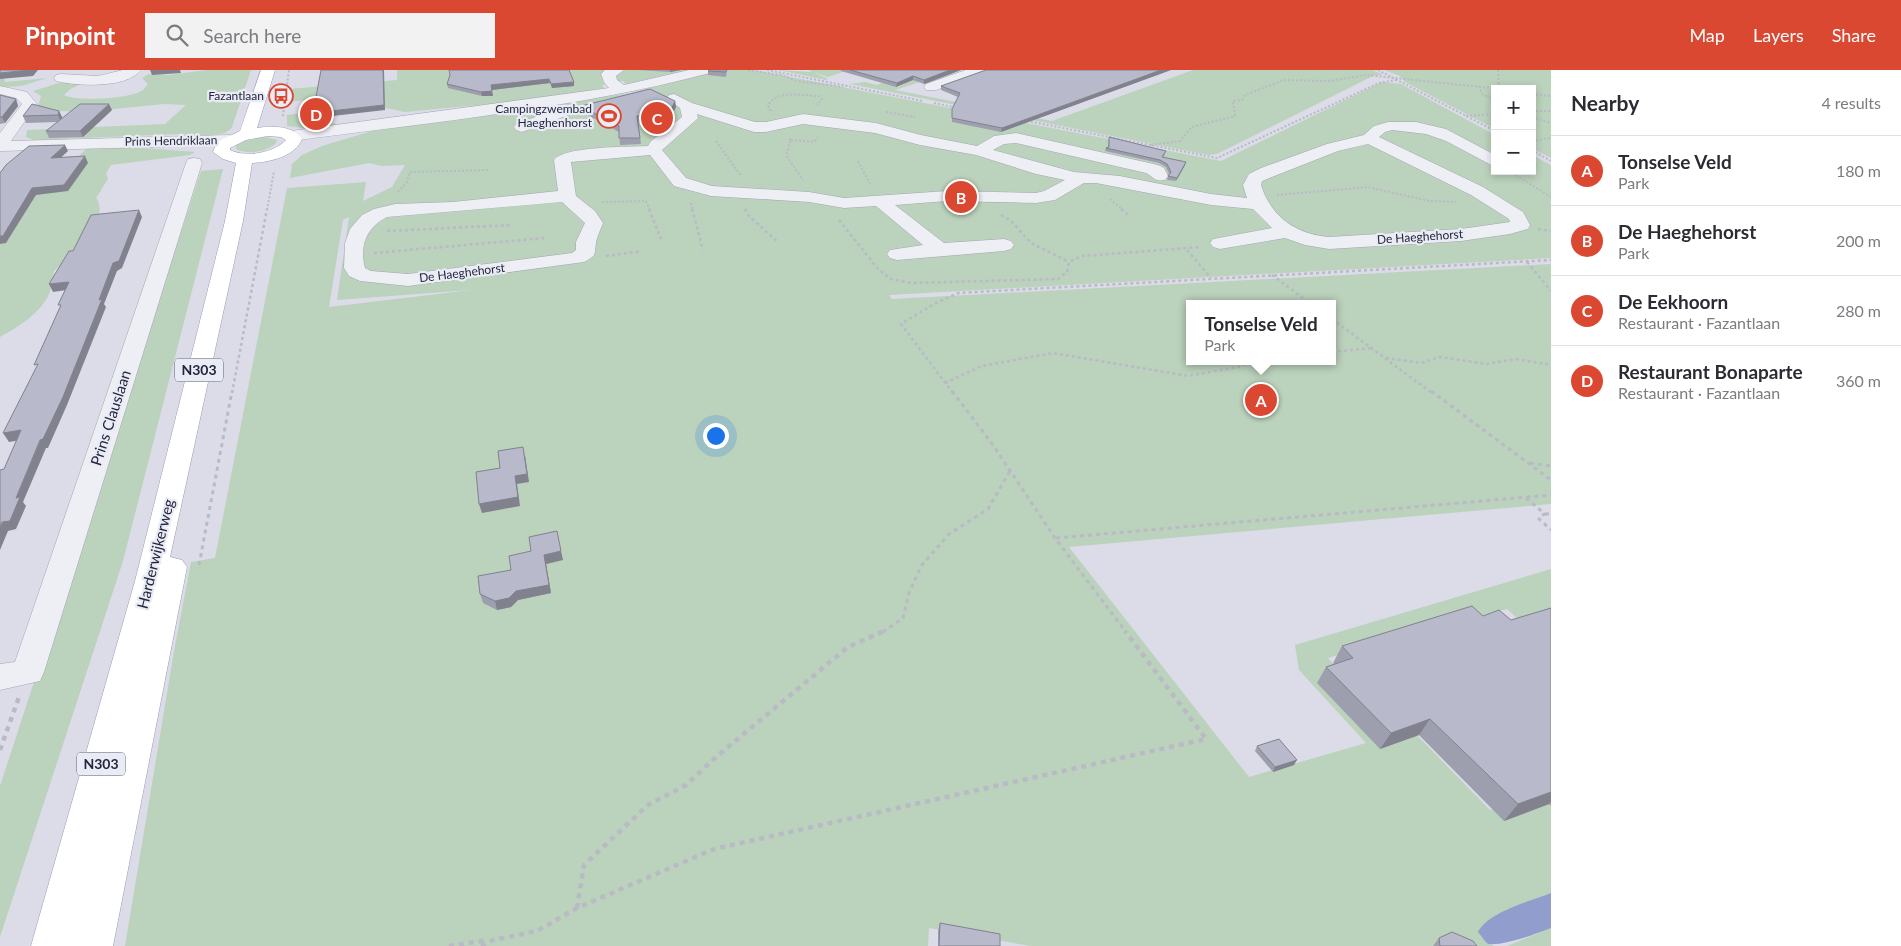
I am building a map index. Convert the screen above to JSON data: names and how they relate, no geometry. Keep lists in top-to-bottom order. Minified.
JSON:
{"streets":{"main road":["N303","Harderwijkerweg"],"street":["Prins Hendriklaan","De Haeghehorst","Prins Clauslaan"]},"places":{"bus stop":["Fazantlaan"],"sports":["Campingzwembad Haeghenhorst"]},"page":{"header":"Pinpoint","search":"Search here","nav":["Map","Layers","Share"],"heading":["Nearby","4 results"],"map_buttons":["+","−"],"pins":["D","C","B","A"],"list":[{"mark":"A","name":"Tonselse Veld","note":"Park","value":"180 m"},{"mark":"B","name":"De Haeghehorst","note":"Park","value":"200 m"},{"mark":"C","name":"De Eekhoorn","note":"Restaurant · Fazantlaan","value":"280 m"},{"mark":"D","name":"Restaurant Bonaparte","note":"Restaurant · Fazantlaan","value":"360 m"}],"popup":["Tonselse Veld","Park"]}}
